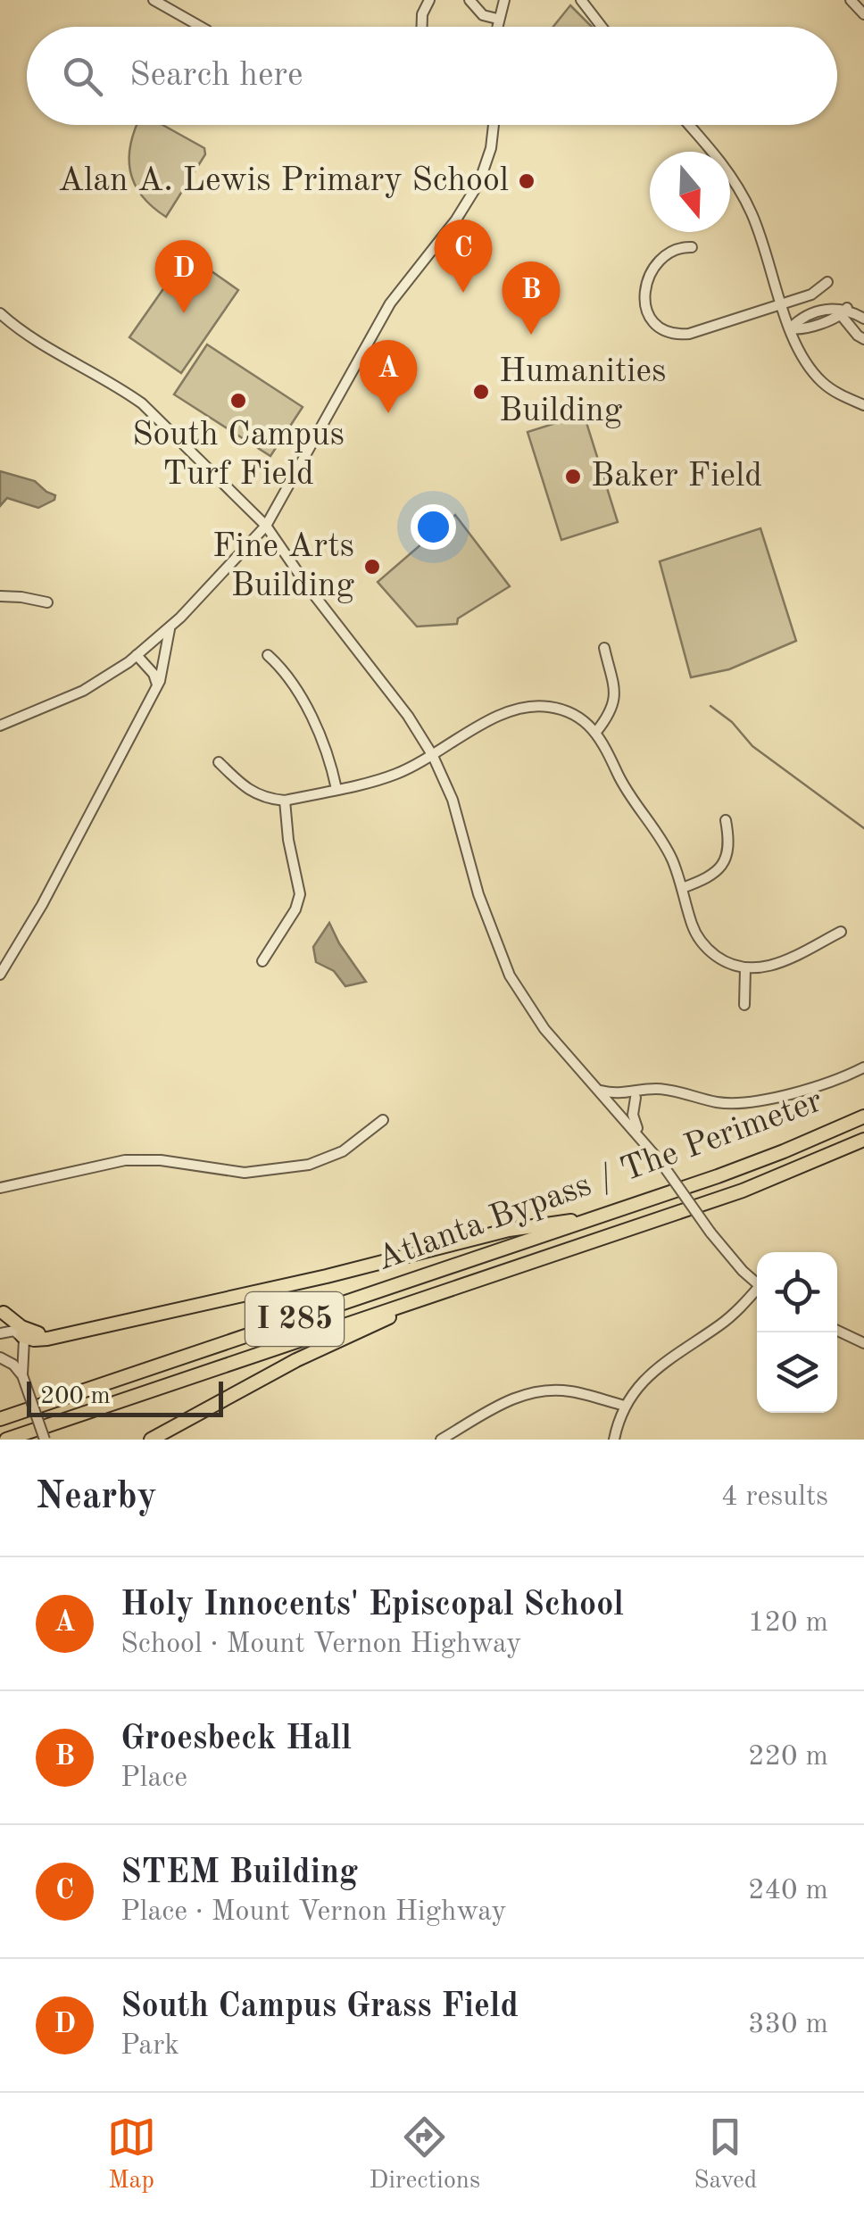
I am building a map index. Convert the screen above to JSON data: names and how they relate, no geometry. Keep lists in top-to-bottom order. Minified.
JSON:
{"streets":{"highway":["Atlanta Bypass / The Perimeter","I 285"]},"places":["Alan A. Lewis Primary School","Humanities Building","South Campus Turf Field","Baker Field","Fine Arts Building"],"scale_bar":"200 m","north":"bottom","page":{"search":"Search here","pins":["C","D","B","A"],"scale":"200 m","heading":["Nearby","4 results"],"list":[{"mark":"A","name":"Holy Innocents' Episcopal School","note":"School · Mount Vernon Highway","value":"120 m"},{"mark":"B","name":"Groesbeck Hall","note":"Place","value":"220 m"},{"mark":"C","name":"STEM Building","note":"Place · Mount Vernon Highway","value":"240 m"},{"mark":"D","name":"South Campus Grass Field","note":"Park","value":"330 m"}],"nav":["Map","Directions","Saved"]}}
